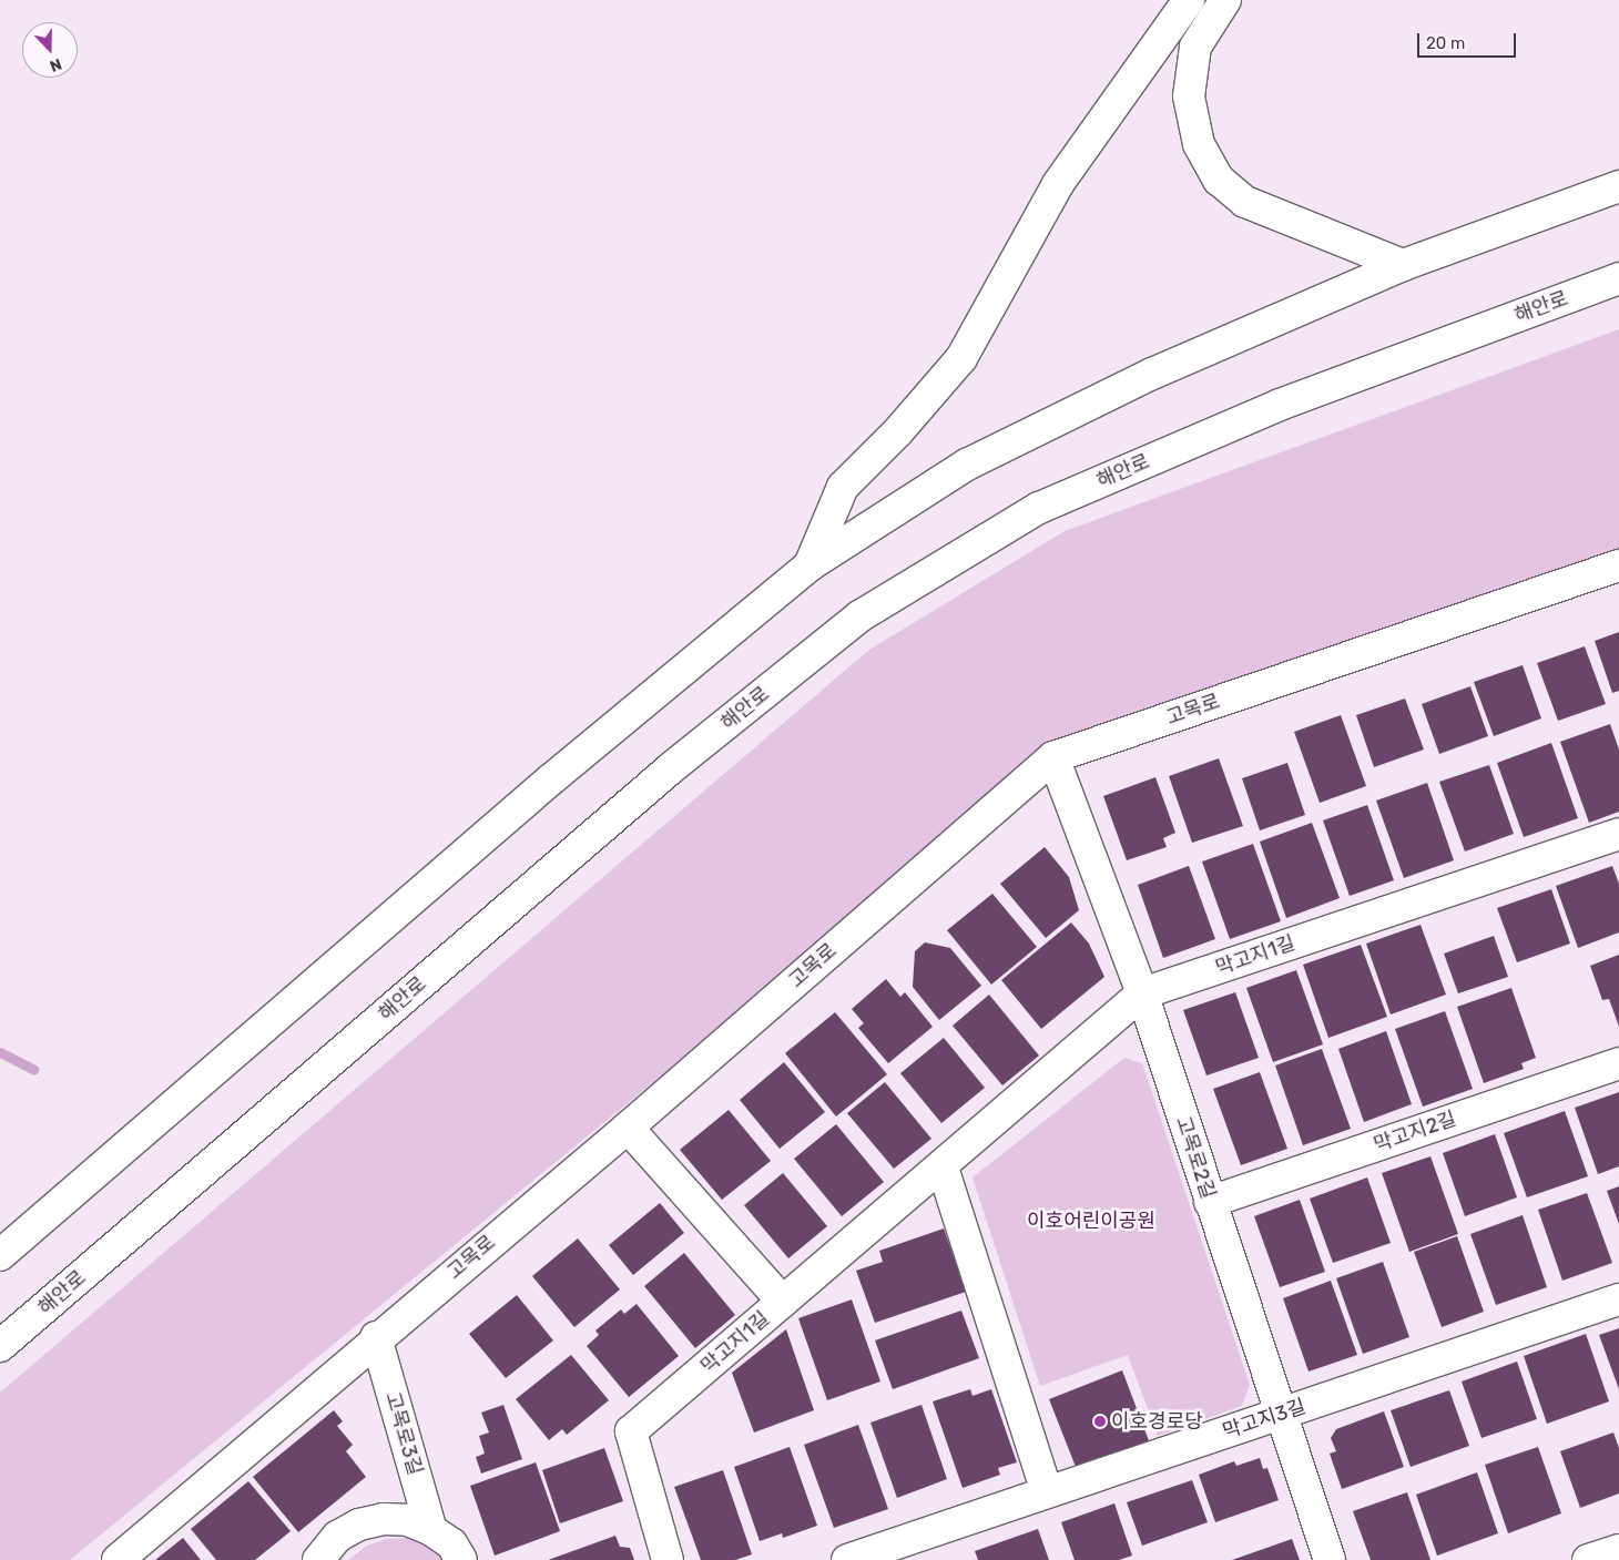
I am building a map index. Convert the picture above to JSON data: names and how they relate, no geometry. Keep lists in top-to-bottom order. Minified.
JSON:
{"streets":{"street":["해안로","고목로","막고지1길","막고지2길","고목로2길","막고지3길","고목로3길"]},"crossings":[["고목로","고목로2길"],["고목로","고목로3길"],["막고지1길","고목로2길"],["막고지2길","고목로2길"],["고목로2길","막고지3길"]],"parks":["이호어린이공원"],"places":["이호경로당"],"scale_bar":"20 m","north":"bottom"}
